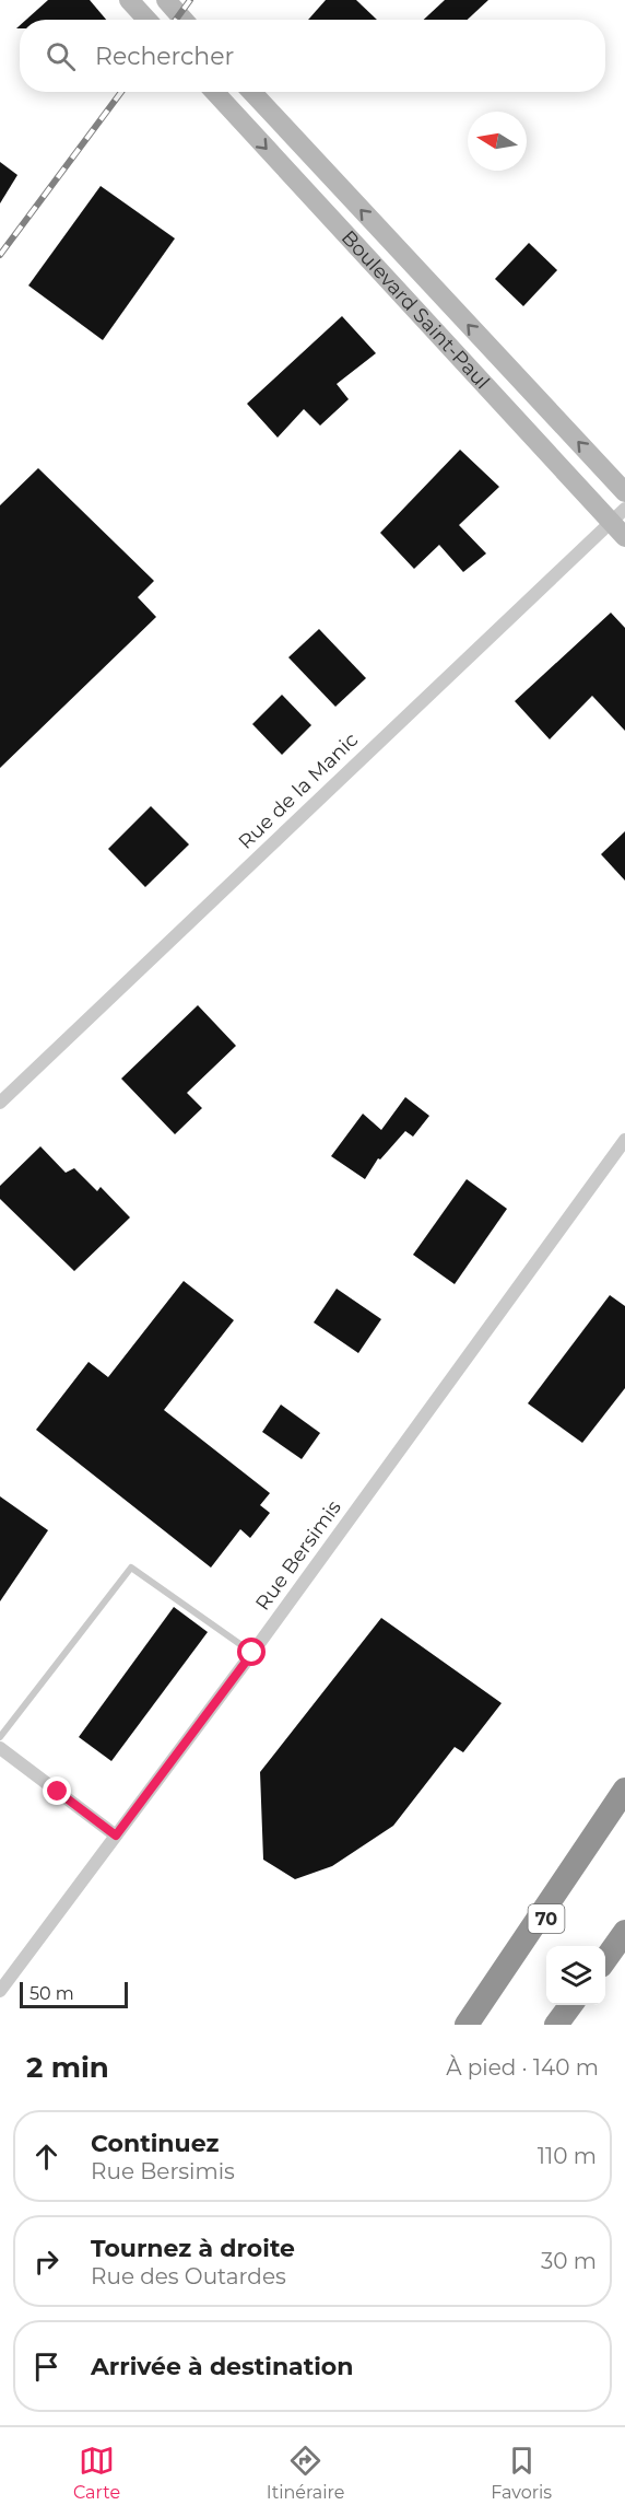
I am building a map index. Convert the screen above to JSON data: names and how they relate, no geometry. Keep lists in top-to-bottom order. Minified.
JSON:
{"streets":{"highway":["70"],"main road":["Boulevard Saint-Paul"],"street":["Rue de la Manic","Rue Bersimis"]},"crossings":[["Boulevard Saint-Paul","Rue de la Manic"]],"scale_bar":"50 m","north":"left","page":{"search":"Rechercher","scale":"50 m","heading":["2 min","À pied · 140 m"],"list":[["Continuez","Rue Bersimis","110 m"],["Tournez à droite","Rue des Outardes","30 m"],"Arrivée à destination"],"nav":["Carte","Itinéraire","Favoris"]}}
